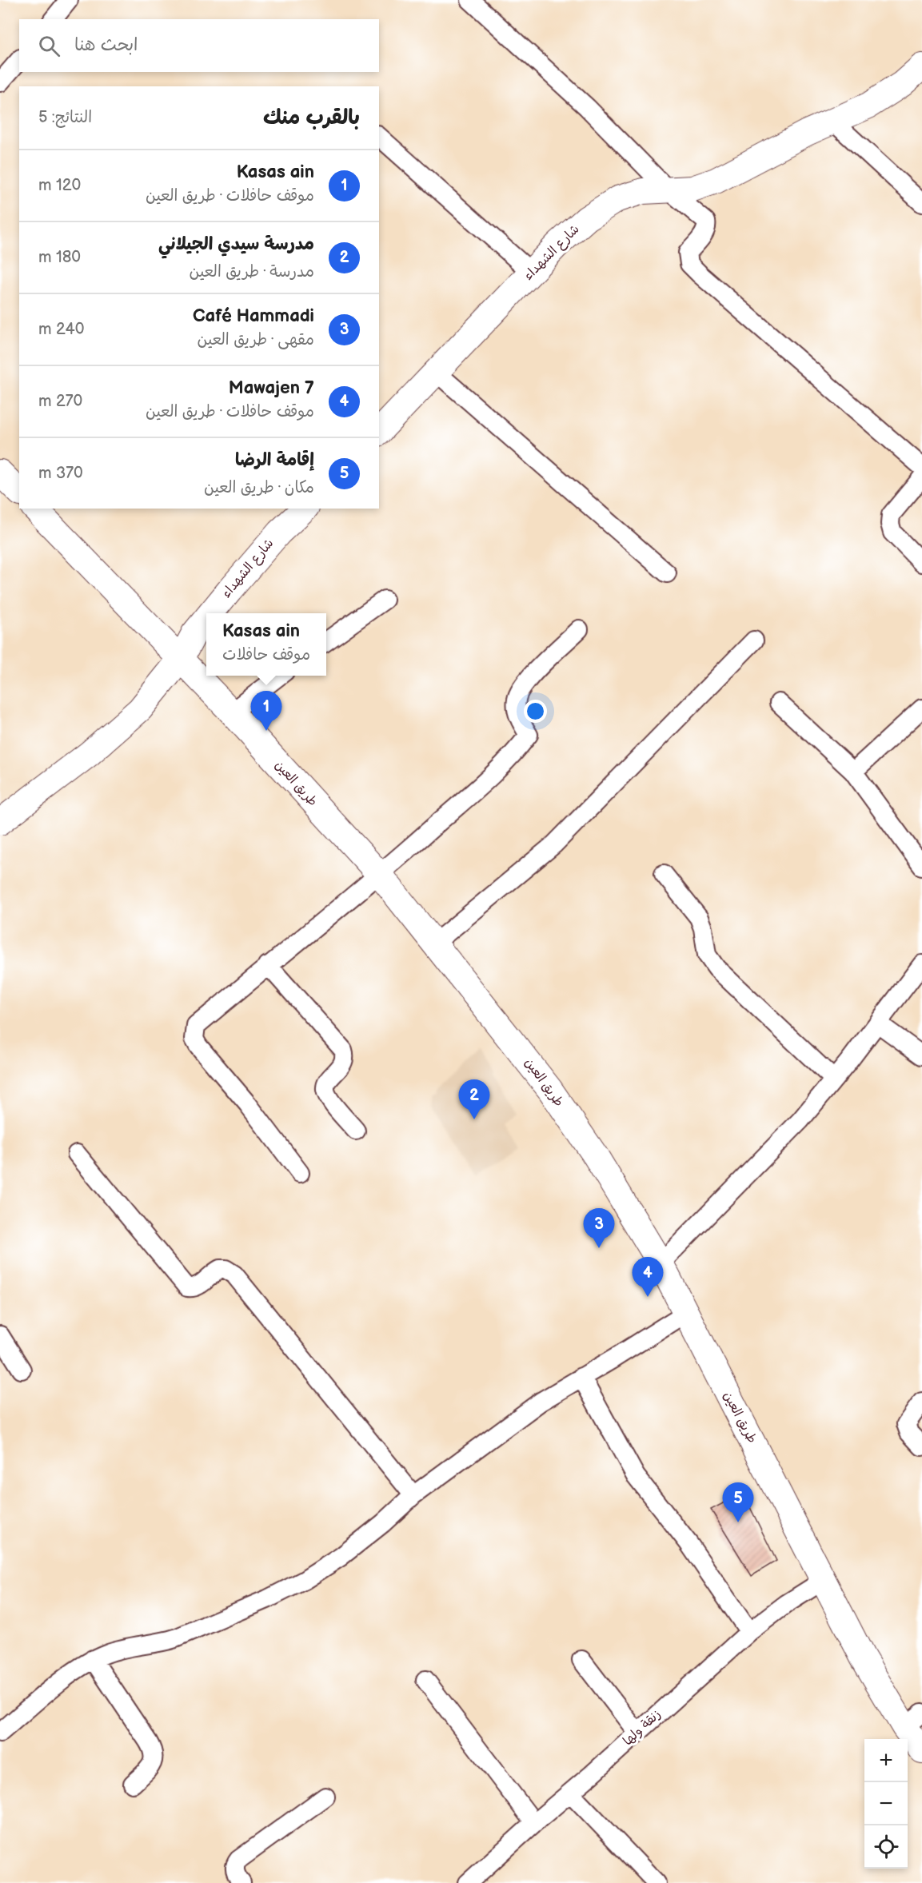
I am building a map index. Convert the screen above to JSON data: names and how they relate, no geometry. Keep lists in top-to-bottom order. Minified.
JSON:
{"streets":{"main road":["شارع الشهداء","طريق العين"],"street":["زنقة ولها"]},"crossings":[["شارع الشهداء","طريق العين"],["طريق العين","زنقة ولها"]],"page":{"search":"ابحث هنا","heading":["بالقرب منك","النتائج: 5"],"list":[{"mark":"1","name":"Kasas ain","note":"موقف حافلات · طريق العين","value":"120 m"},{"mark":"2","name":"مدرسة سيدي الجيلاني","note":"مدرسة · طريق العين","value":"180 m"},{"mark":"3","name":"Café Hammadi","note":"مقهى · طريق العين","value":"240 m"},{"mark":"4","name":"Mawajen 7","note":"موقف حافلات · طريق العين","value":"270 m"},{"mark":"5","name":"إقامة الرضا","note":"مكان · طريق العين","value":"370 m"}],"popup":["Kasas ain","موقف حافلات"],"pins":["1","2","3","4","5"],"map_buttons":["+","−"]}}
